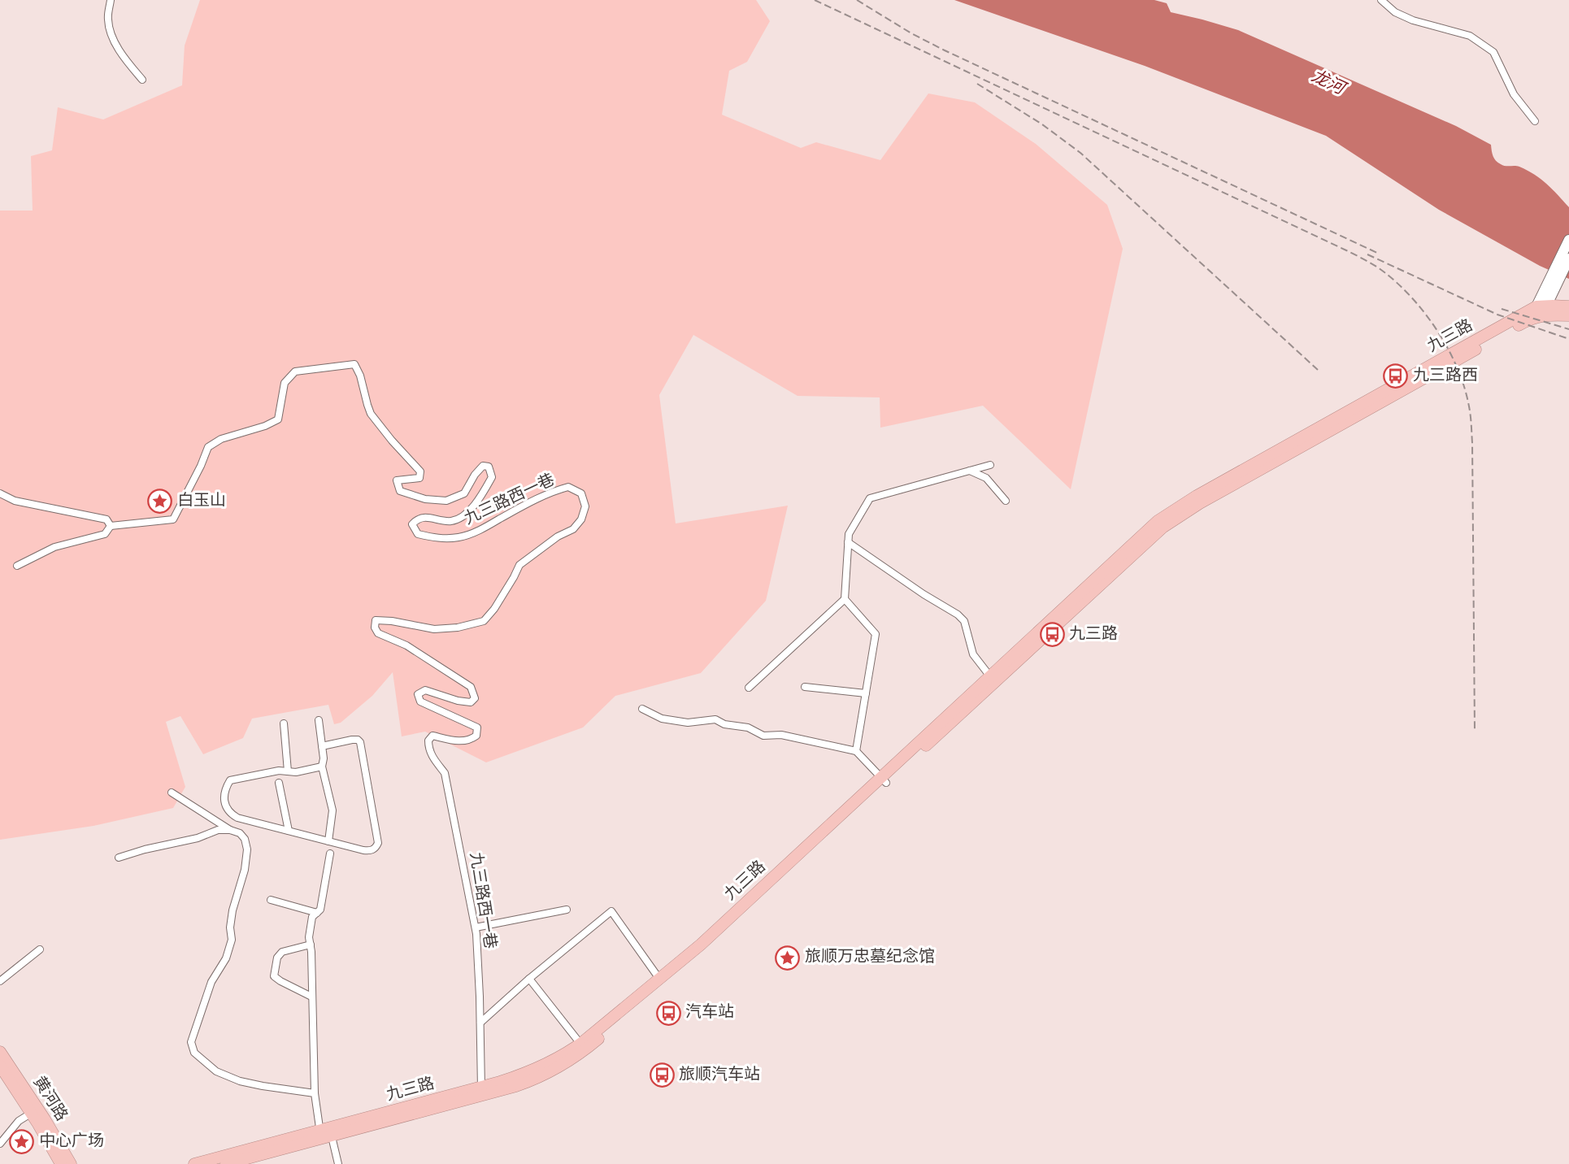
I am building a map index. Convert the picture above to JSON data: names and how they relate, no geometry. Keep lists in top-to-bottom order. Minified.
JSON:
{"streets":{"highway":["九三路","黄河路"],"street":["九三路西一巷"]},"crossings":[["九三路","九三路西一巷"]],"water":["龙河"],"places":{"bus stop":["九三路西","九三路","汽车站","旅顺汽车站"],"place":["白玉山","旅顺万忠墓纪念馆","中心广场"]}}
